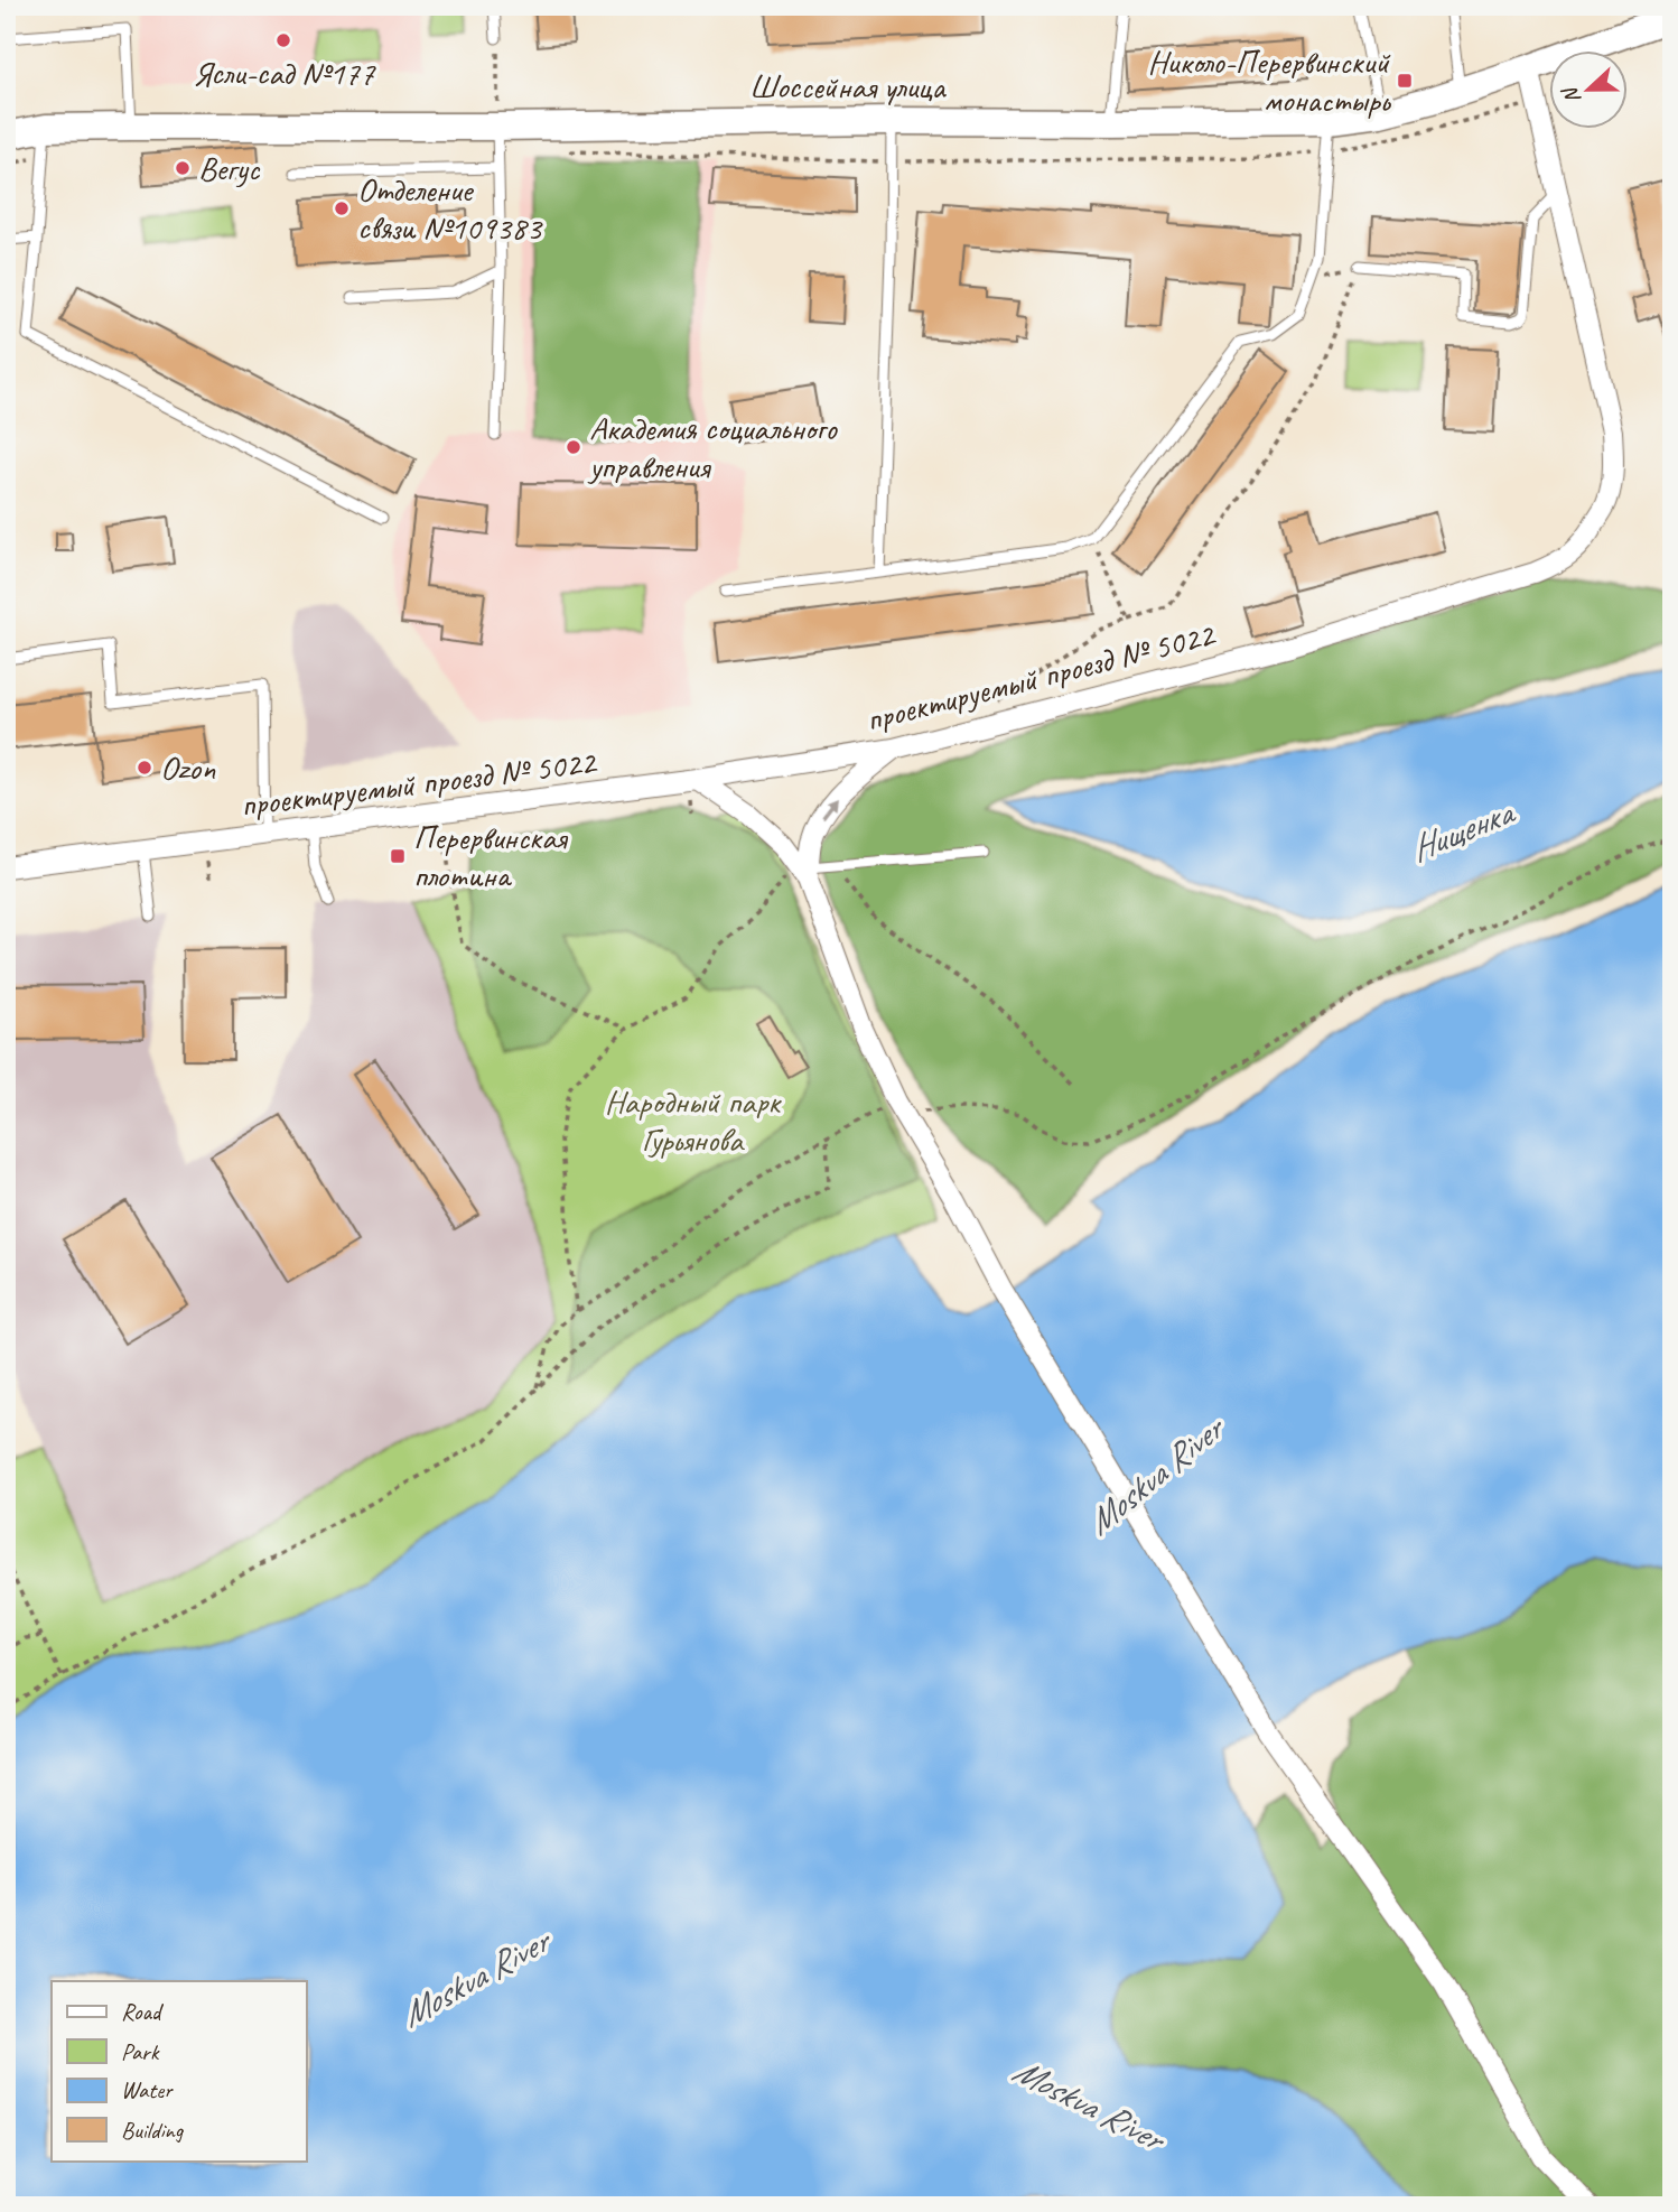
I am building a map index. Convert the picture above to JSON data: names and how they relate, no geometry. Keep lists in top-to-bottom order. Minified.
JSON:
{"streets":{"main road":["Шоссейная улица"],"street":["проектируемый проезд № 5022"]},"crossings":[["Шоссейная улица","проектируемый проезд № 5022"]],"water":["Нищенка","Moskva River"],"parks":["Народный парк Гурьянова"],"places":{"other":["Ясли-сад №177","Вегус","Отделение связи №109383","Академия социального управления","Ozon"],"transit":["Николо-Перервинский монастырь","Перервинская плотина"]},"legend":["Road","Park","Water","Building"],"north":"left"}
